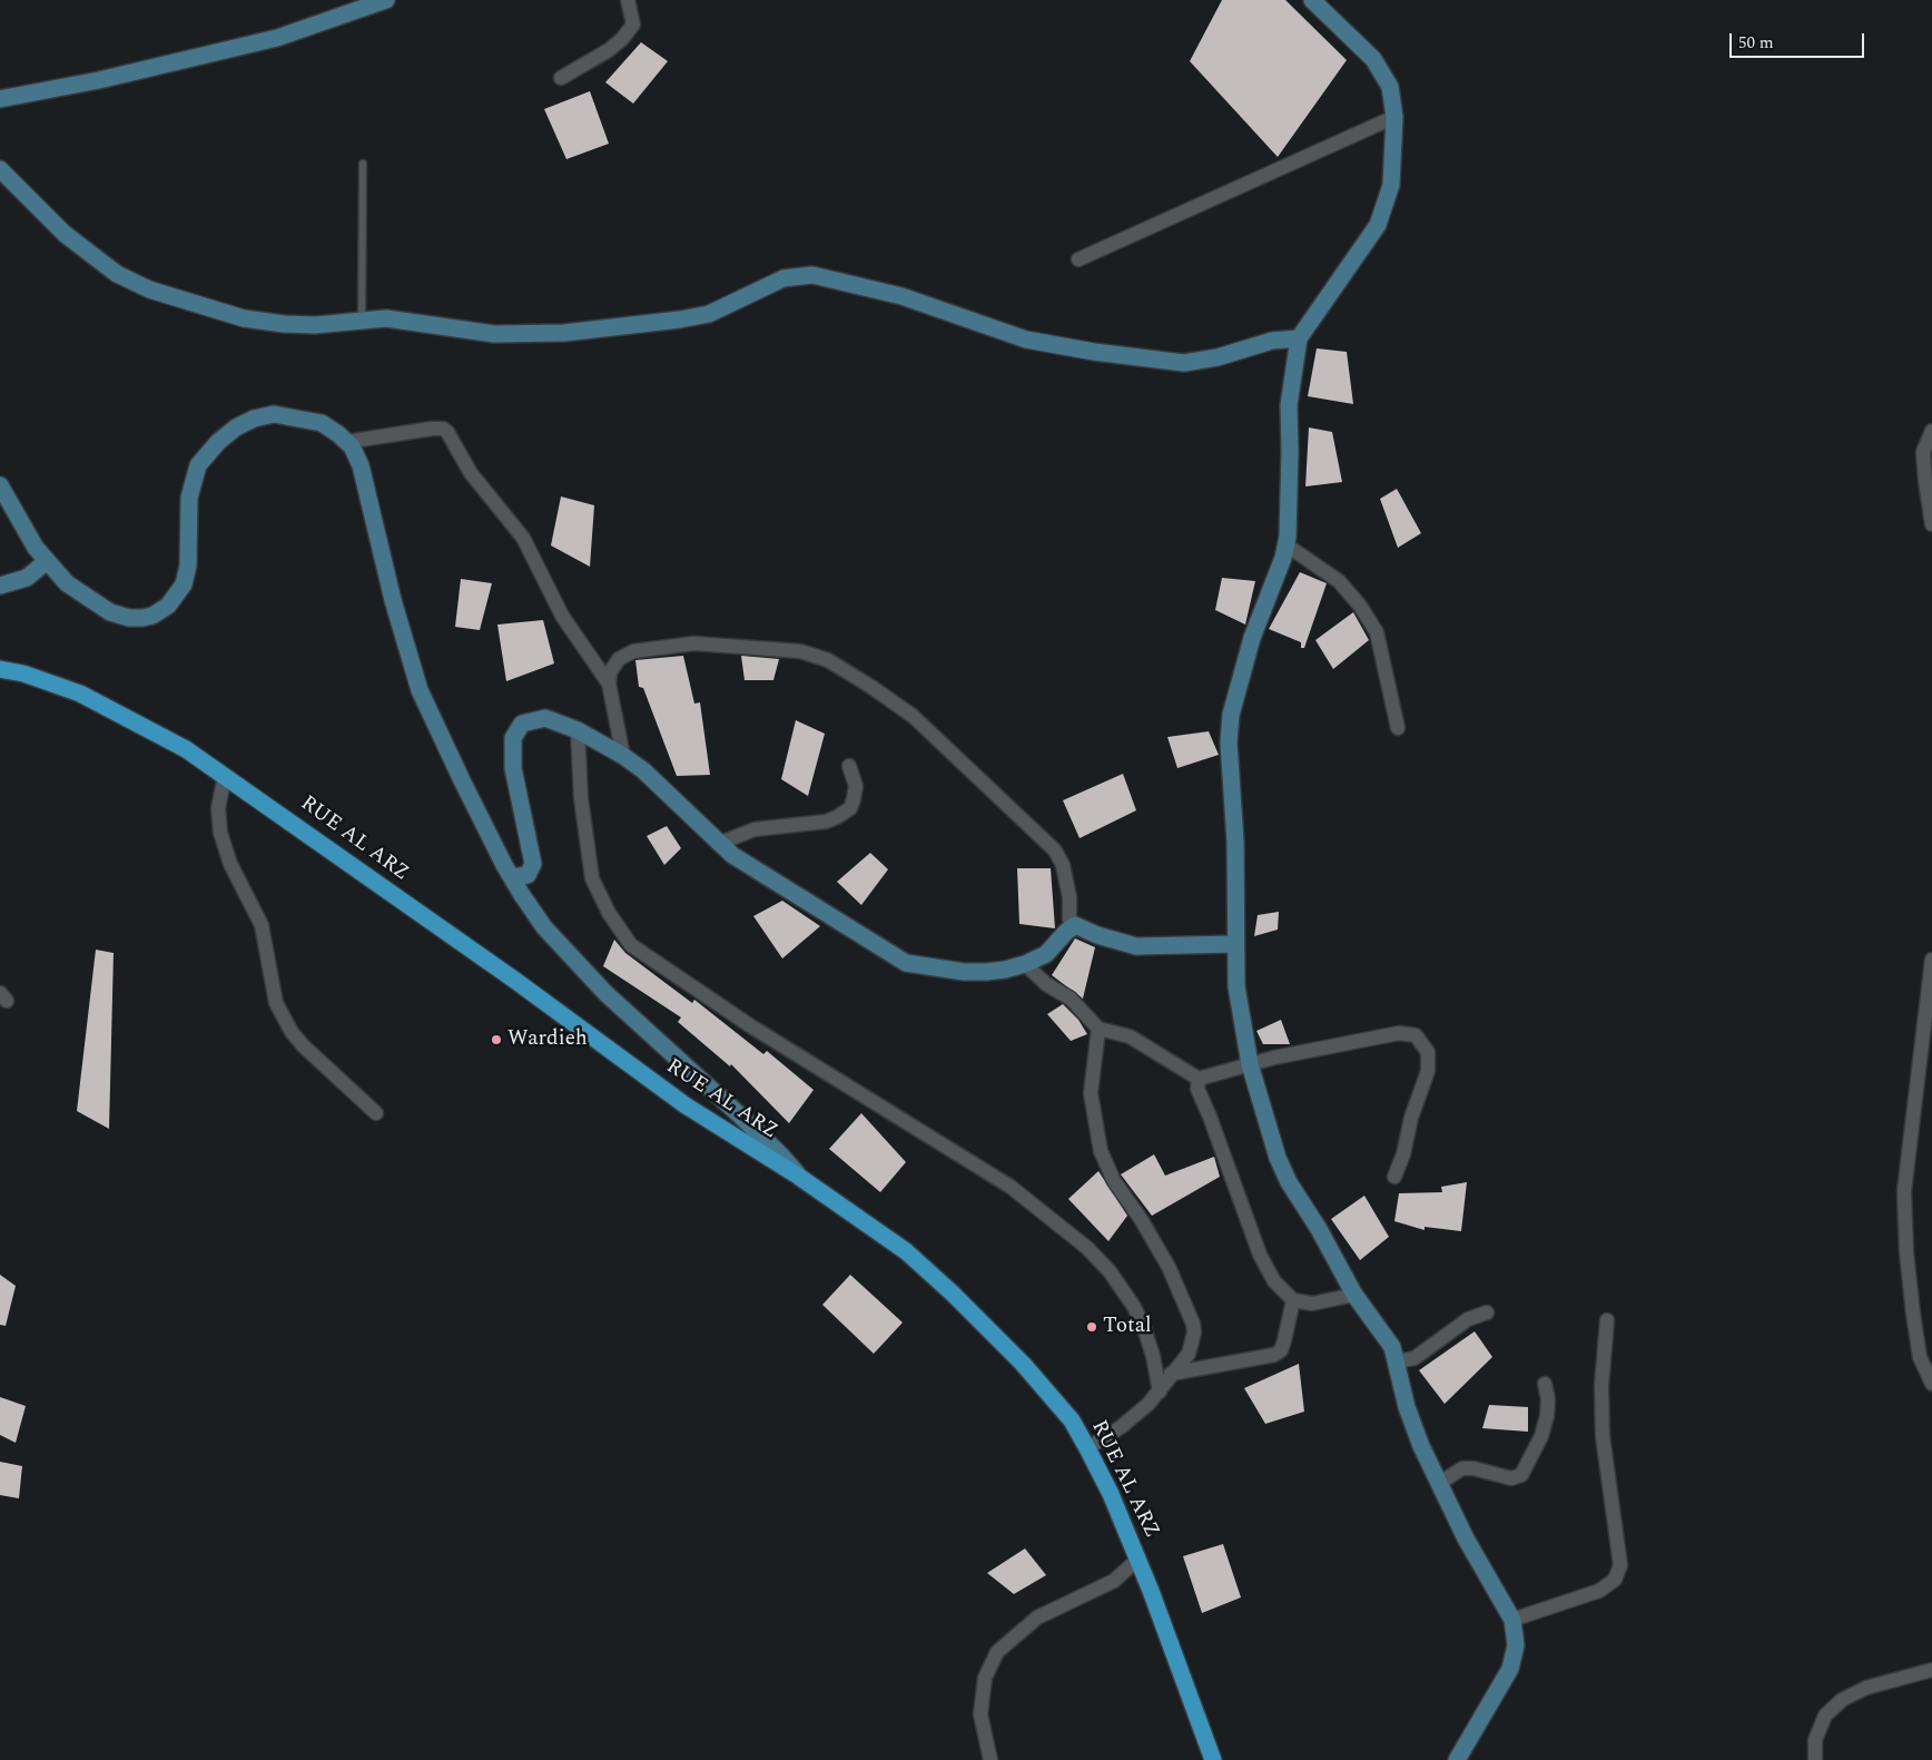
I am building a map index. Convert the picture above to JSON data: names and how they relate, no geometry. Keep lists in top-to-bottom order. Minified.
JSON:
{"streets":{"main road":["RUE AL ARZ"]},"places":["Wardieh","Total"],"scale_bar":"50 m"}
